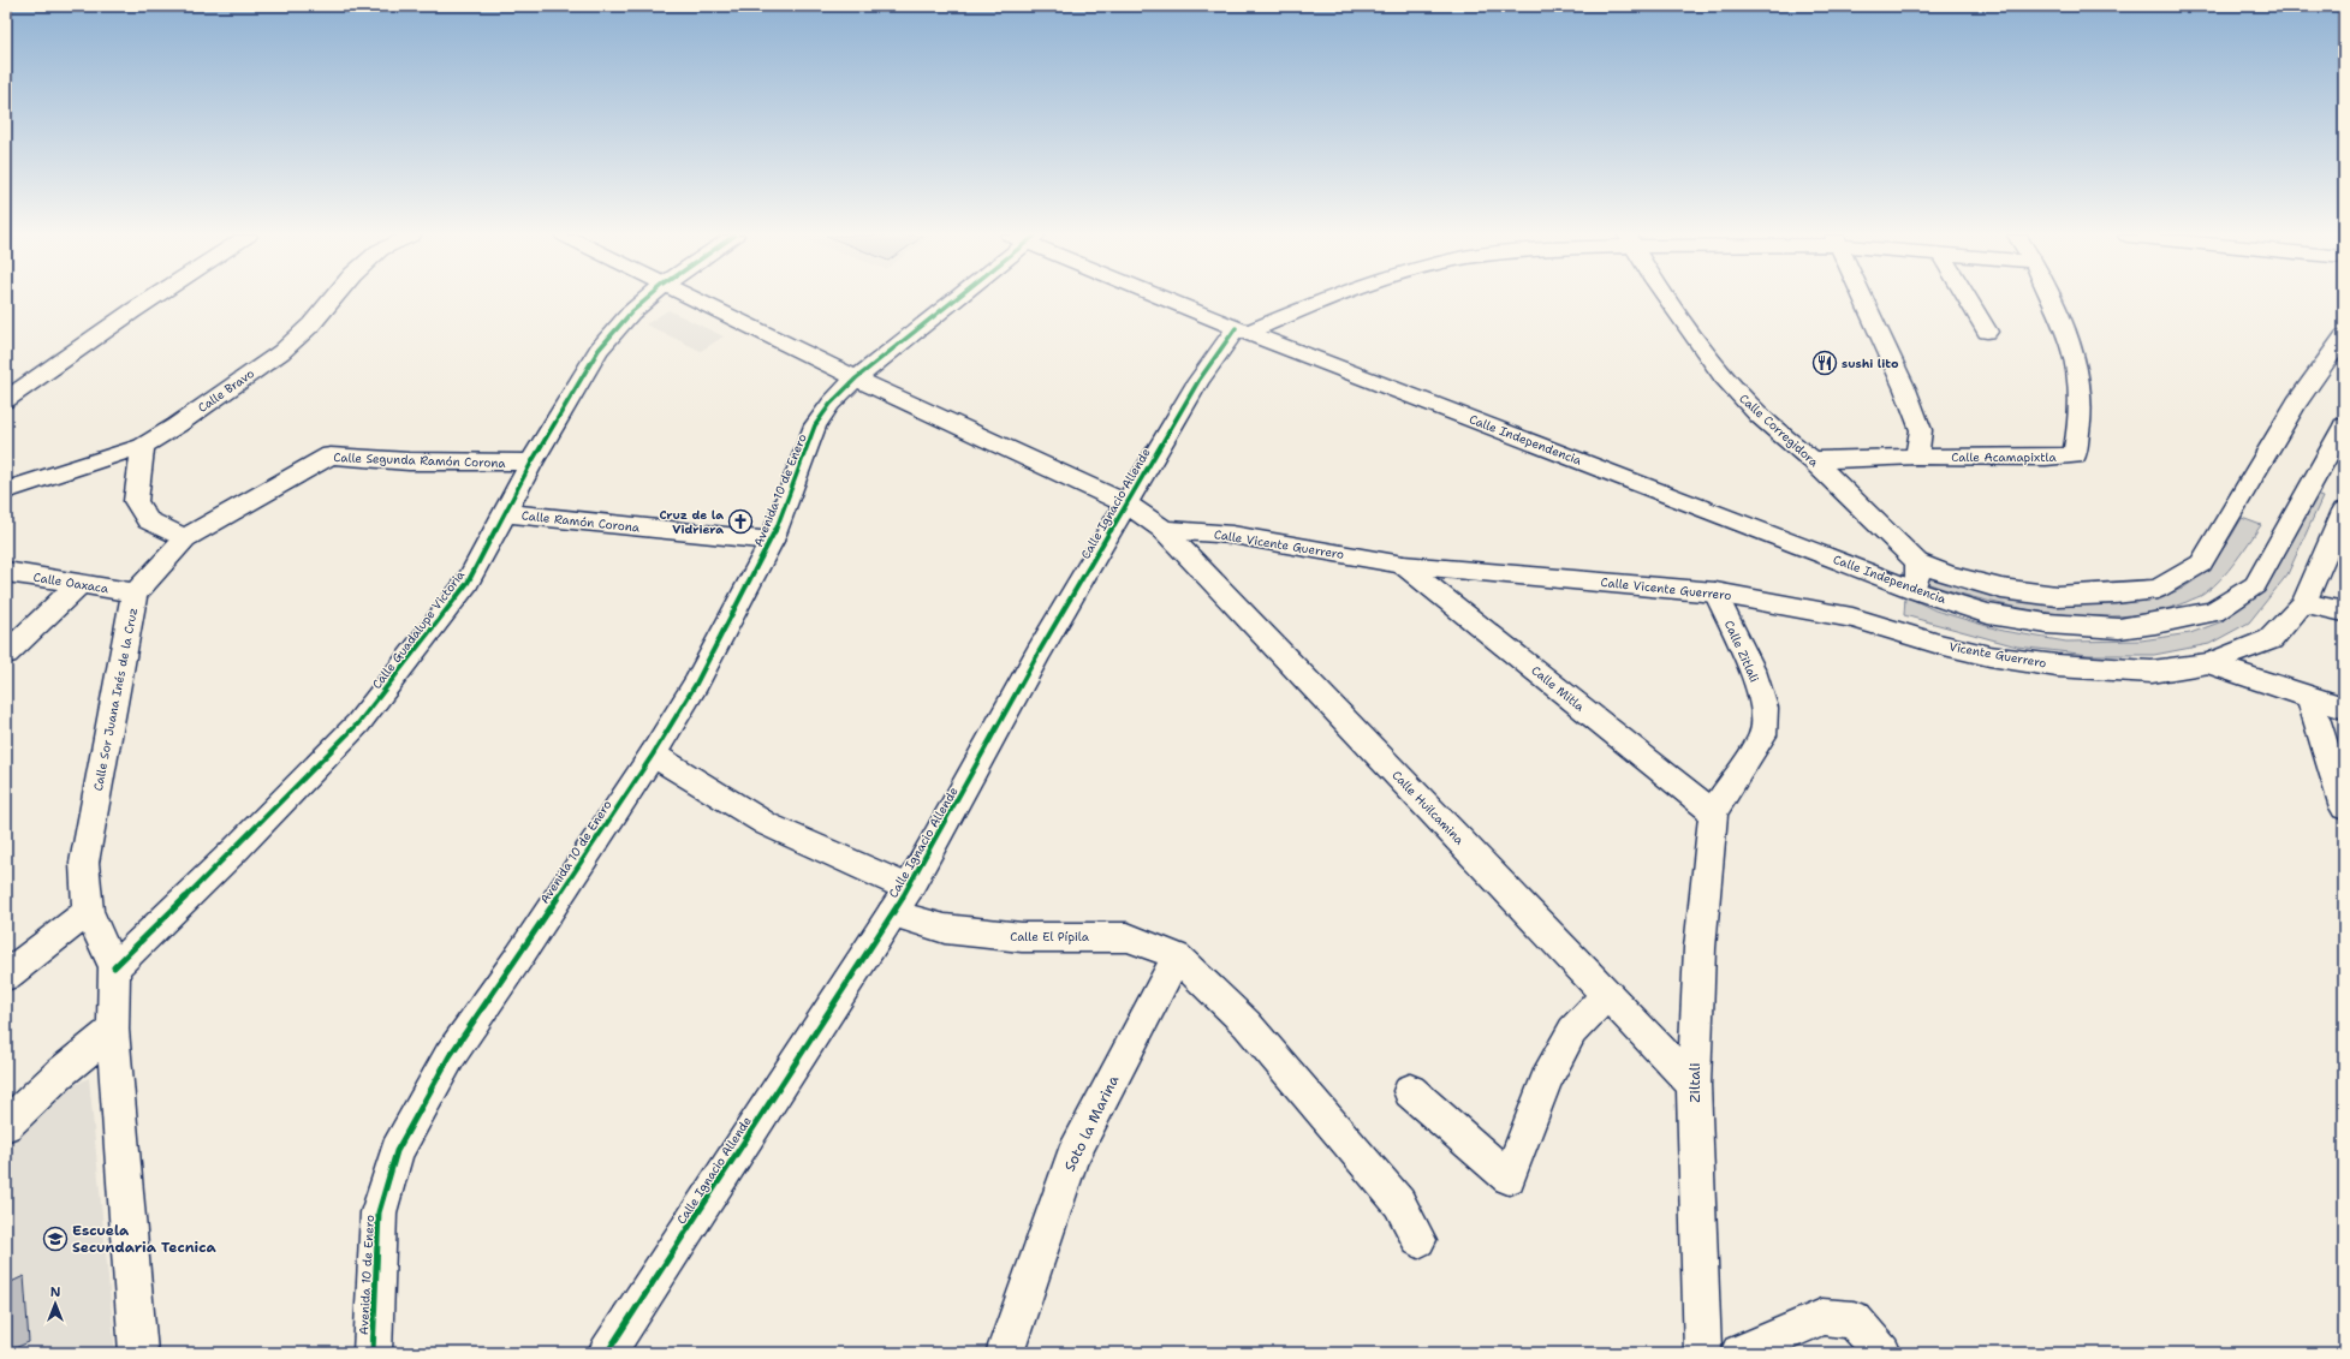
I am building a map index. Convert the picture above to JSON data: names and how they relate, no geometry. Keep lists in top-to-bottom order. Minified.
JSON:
{"streets":{"street":["Calle Bravo","Calle Corregidora","Calle Independencia","Calle Acamapixtla","Calle Segunda Ramón Corona","Avenida 10 de Enero","Calle Ignacio Allende","Calle Ramón Corona","Calle Vicente Guerrero","Calle Oaxaca","Calle Guadalupe Victoria","Calle Zitlali","Vicente Guerrero","Calle Mitla","Calle Sor Juana Inés de la Cruz","Calle Huilcamina","Calle El Pípila","Ziltali","Soto la Marina"]},"crossings":[["Calle Corregidora","Calle Acamapixtla"],["Calle Independencia","Calle Ignacio Allende"],["Calle Segunda Ramón Corona","Calle Guadalupe Victoria"],["Calle Segunda Ramón Corona","Calle Sor Juana Inés de la Cruz"],["Avenida 10 de Enero","Calle Ramón Corona"],["Calle Ignacio Allende","Calle El Pípila"],["Calle Ramón Corona","Calle Guadalupe Victoria"],["Calle Vicente Guerrero","Calle Zitlali"],["Calle Vicente Guerrero","Vicente Guerrero"],["Calle Vicente Guerrero","Calle Mitla"],["Calle Vicente Guerrero","Calle Huilcamina"],["Calle Oaxaca","Calle Sor Juana Inés de la Cruz"],["Calle Guadalupe Victoria","Calle Sor Juana Inés de la Cruz"],["Calle Zitlali","Calle Mitla"],["Calle Zitlali","Ziltali"],["Calle Mitla","Ziltali"],["Calle Huilcamina","Ziltali"],["Calle El Pípila","Soto la Marina"]],"places":{"restaurant":["sushi lito"],"church":["Cruz de la Vidriera"],"school or university":["Escuela Secundaria Tecnica"]},"north":"top"}
